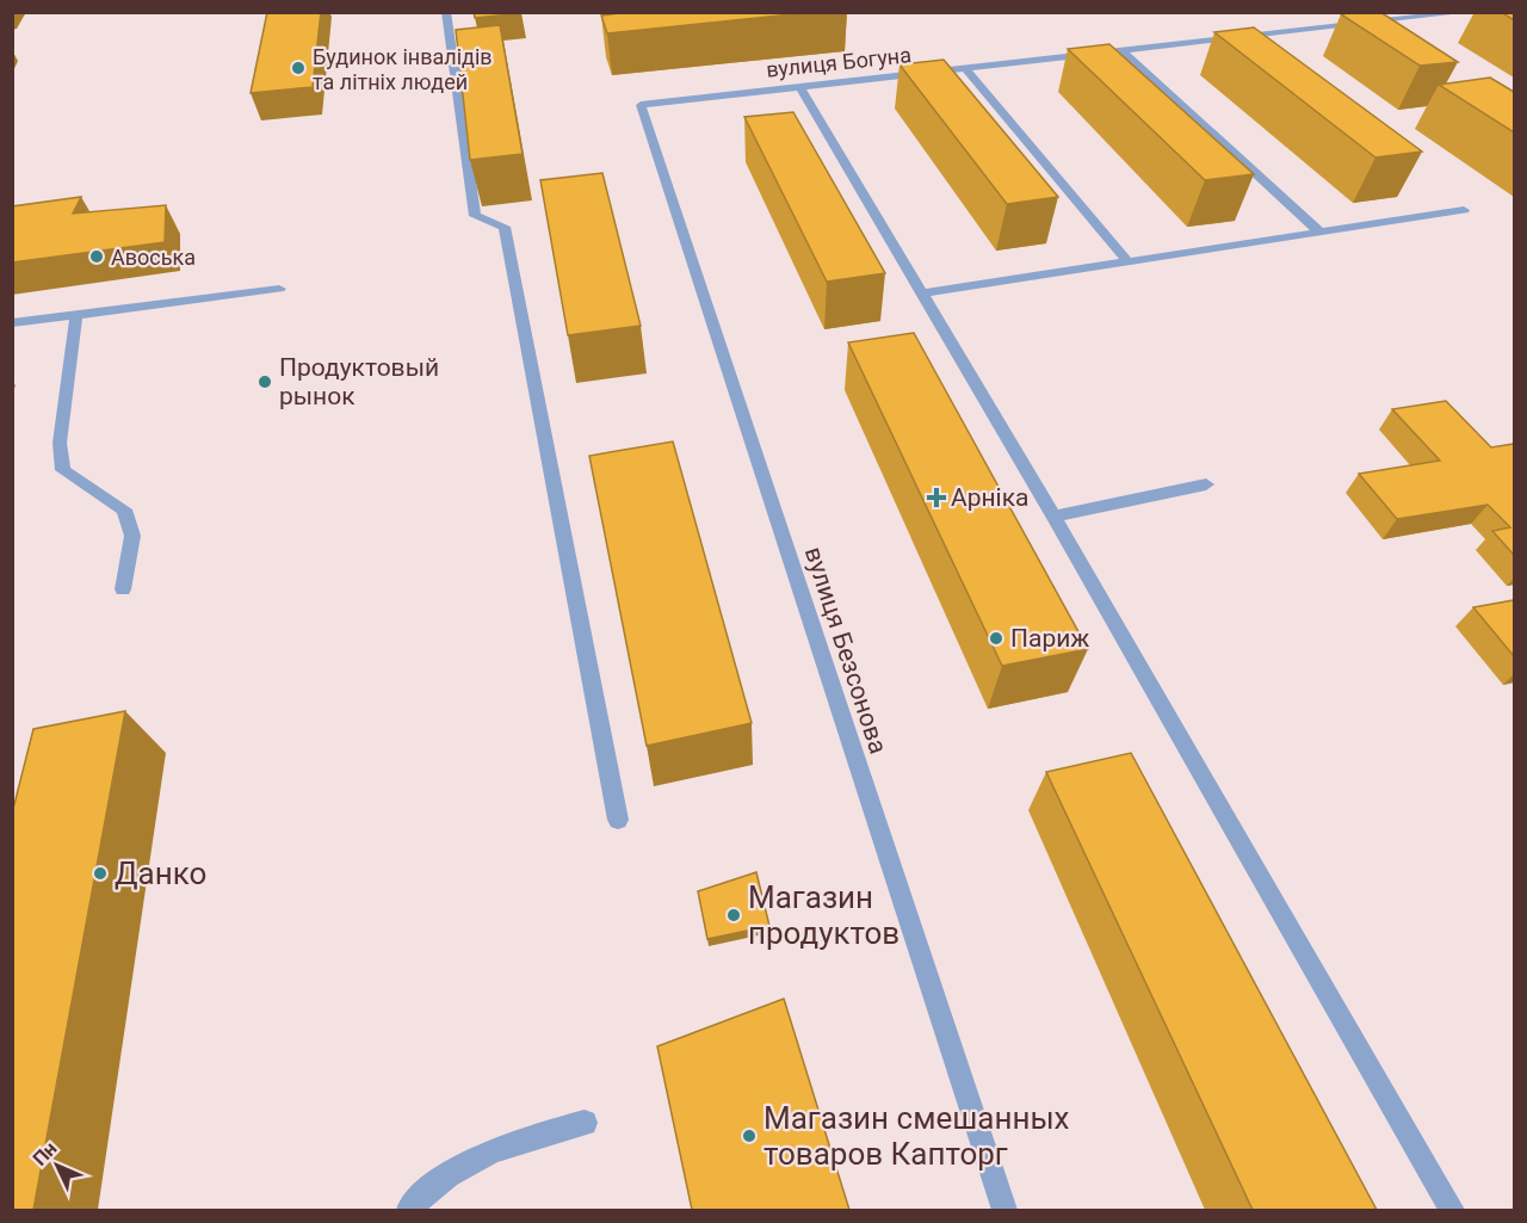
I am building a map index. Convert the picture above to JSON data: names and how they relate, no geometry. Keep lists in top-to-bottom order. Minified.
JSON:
{"streets":{"street":["вулиця Богуна","вулиця Безсонова"]},"crossings":[["вулиця Богуна","вулиця Безсонова"]],"places":{"other":["Будинок інвалідів та літніх людей","Авоська","Продуктовый рынок","Париж","Данко","Магазин продуктов","Магазин смешанных товаров Капторг"],"health":["Арніка"]},"north":"top left"}
